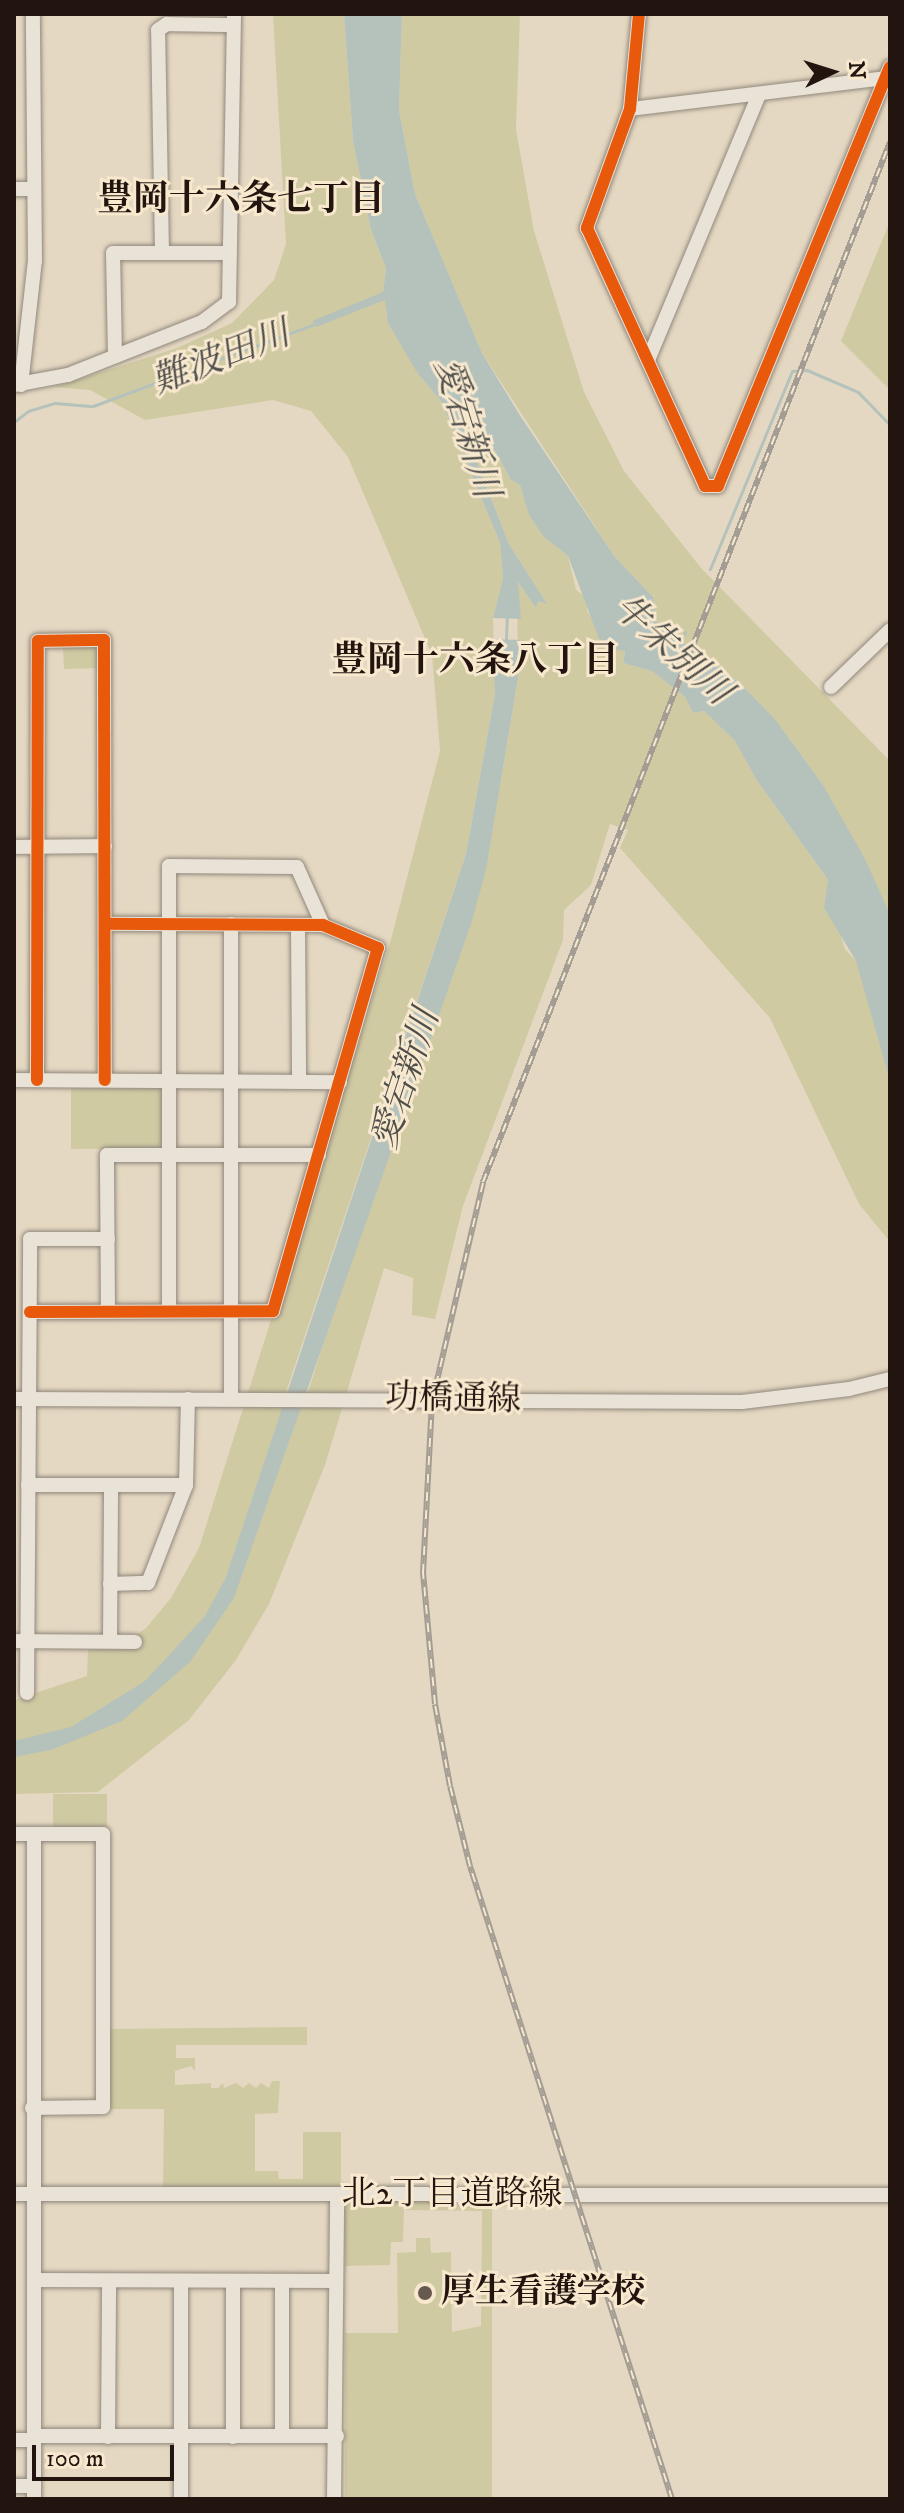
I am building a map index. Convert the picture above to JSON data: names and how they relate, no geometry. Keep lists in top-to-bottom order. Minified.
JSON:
{"streets":{"street":["功橋通線","北2丁目道路線"]},"districts":["豊岡十六条七丁目","豊岡十六条八丁目"],"water":["難波田川","愛宕新川","牛朱別川"],"places":["厚生看護学校"],"scale_bar":"100 m","north":"right"}
